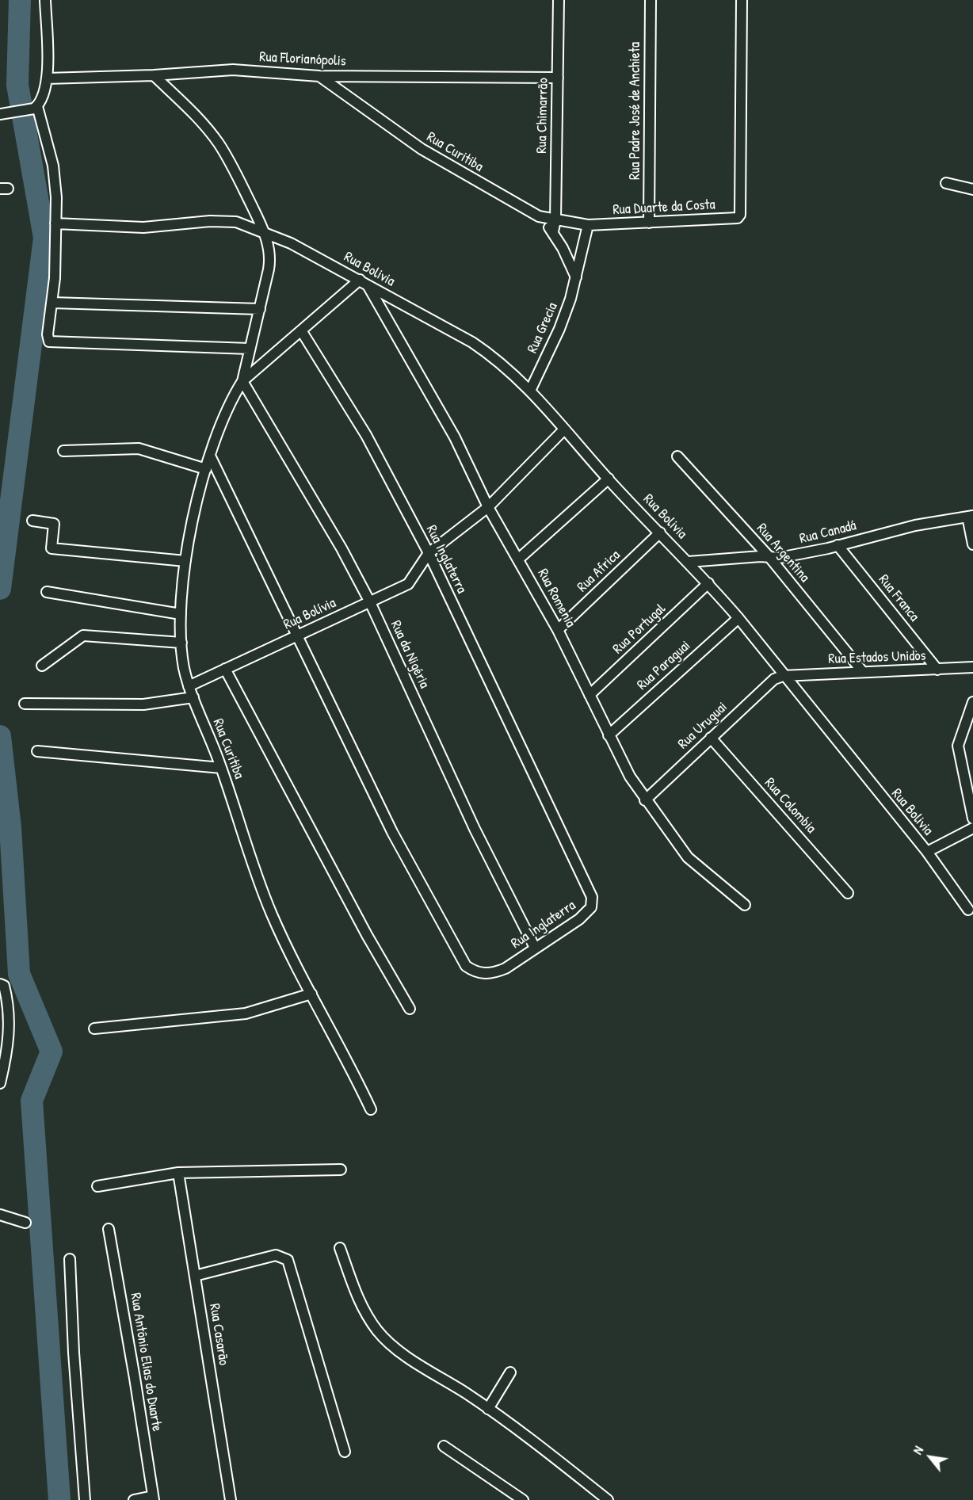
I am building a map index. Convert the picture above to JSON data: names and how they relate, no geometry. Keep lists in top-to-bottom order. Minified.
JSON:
{"streets":{"street":["Rua Florianópolis","Rua Padre José de Anchieta","Rua Chimarrão","Rua Curitiba","Rua Duarte da Costa","Rua Bolivia","Rua Grecia","Rua Canadá","Rua Argentina","Rua Inglaterra","Rua Africa","Rua Romenia","Rua Franca","Rua Bolívia","Rua Portugal","Rua da Nigéria","Rua Estados Unidos","Rua Paraguai","Rua Uruguai","Rua Colombia","Rua Casarão","Rua Antônio Elias do Duarte"]},"crossings":[["Rua Florianópolis","Rua Chimarrão"],["Rua Florianópolis","Rua Curitiba"],["Rua Padre José de Anchieta","Rua Duarte da Costa"],["Rua Chimarrão","Rua Curitiba"],["Rua Curitiba","Rua Duarte da Costa"],["Rua Curitiba","Rua Grecia"],["Rua Curitiba","Rua Inglaterra"],["Rua Curitiba","Rua Bolívia"],["Rua Curitiba","Rua da Nigéria"],["Rua Duarte da Costa","Rua Grecia"],["Rua Bolivia","Rua Grecia"],["Rua Bolivia","Rua Canadá"],["Rua Bolivia","Rua Africa"],["Rua Bolivia","Rua Romenia"],["Rua Bolivia","Rua Bolívia"],["Rua Bolivia","Rua Portugal"],["Rua Bolivia","Rua Estados Unidos"],["Rua Bolivia","Rua Paraguai"],["Rua Bolivia","Rua Uruguai"],["Rua Canadá","Rua Argentina"],["Rua Canadá","Rua Franca"],["Rua Argentina","Rua Estados Unidos"],["Rua Inglaterra","Rua Bolívia"],["Rua Inglaterra","Rua da Nigéria"],["Rua Africa","Rua Romenia"],["Rua Romenia","Rua Bolívia"],["Rua Romenia","Rua Portugal"],["Rua Romenia","Rua Paraguai"],["Rua Romenia","Rua Uruguai"],["Rua Franca","Rua Estados Unidos"],["Rua Bolívia","Rua da Nigéria"],["Rua Estados Unidos","Rua Uruguai"],["Rua Uruguai","Rua Colombia"]],"north":"top left"}
